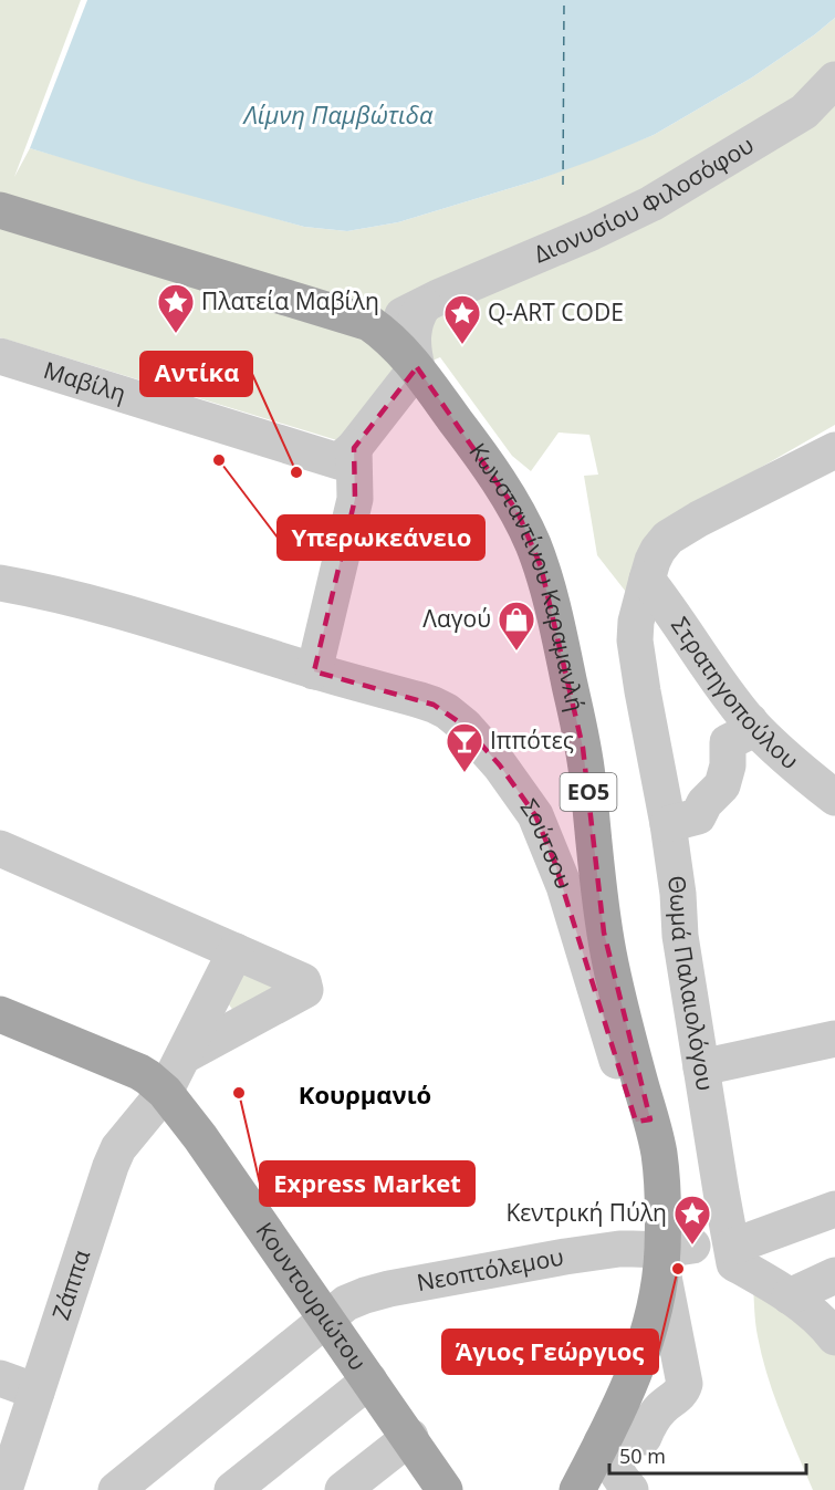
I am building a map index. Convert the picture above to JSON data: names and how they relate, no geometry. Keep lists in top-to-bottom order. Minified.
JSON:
{"streets":{"main road":["Κωνσταντίνου Καραμανλή","ΕΟ5","Κουντουριώτου"],"street":["Διονυσίου Φιλοσόφου","Μαβίλη","Στρατηγοπούλου","Σούτσου","Θωμά Παλαιολόγου","Νεοπτόλεμου","Ζάππα"]},"crossings":[["Διονυσίου Φιλοσόφου","Κωνσταντίνου Καραμανλή"],["Κωνσταντίνου Καραμανλή","ΕΟ5"],["Κωνσταντίνου Καραμανλή","Σούτσου"],["Κωνσταντίνου Καραμανλή","Νεοπτόλεμου"],["Στρατηγοπούλου","Θωμά Παλαιολόγου"],["ΕΟ5","Νεοπτόλεμου"],["Νεοπτόλεμου","Κουντουριώτου"],["Ζάππα","Κουντουριώτου"]],"districts":["Κουρμανιό"],"water":["Λίμνη Παμβώτιδα"],"places":{"place":["Πλατεία Μαβίλη","Q-ART CODE","Κεντρική Πύλη"],"other":["Υπερωκεάνειο","Αντίκα","Express Market","Άγιος Γεώργιος"],"shop":["Λαγού"],"bar":["Ιππότες"]},"scale_bar":"50 m"}
